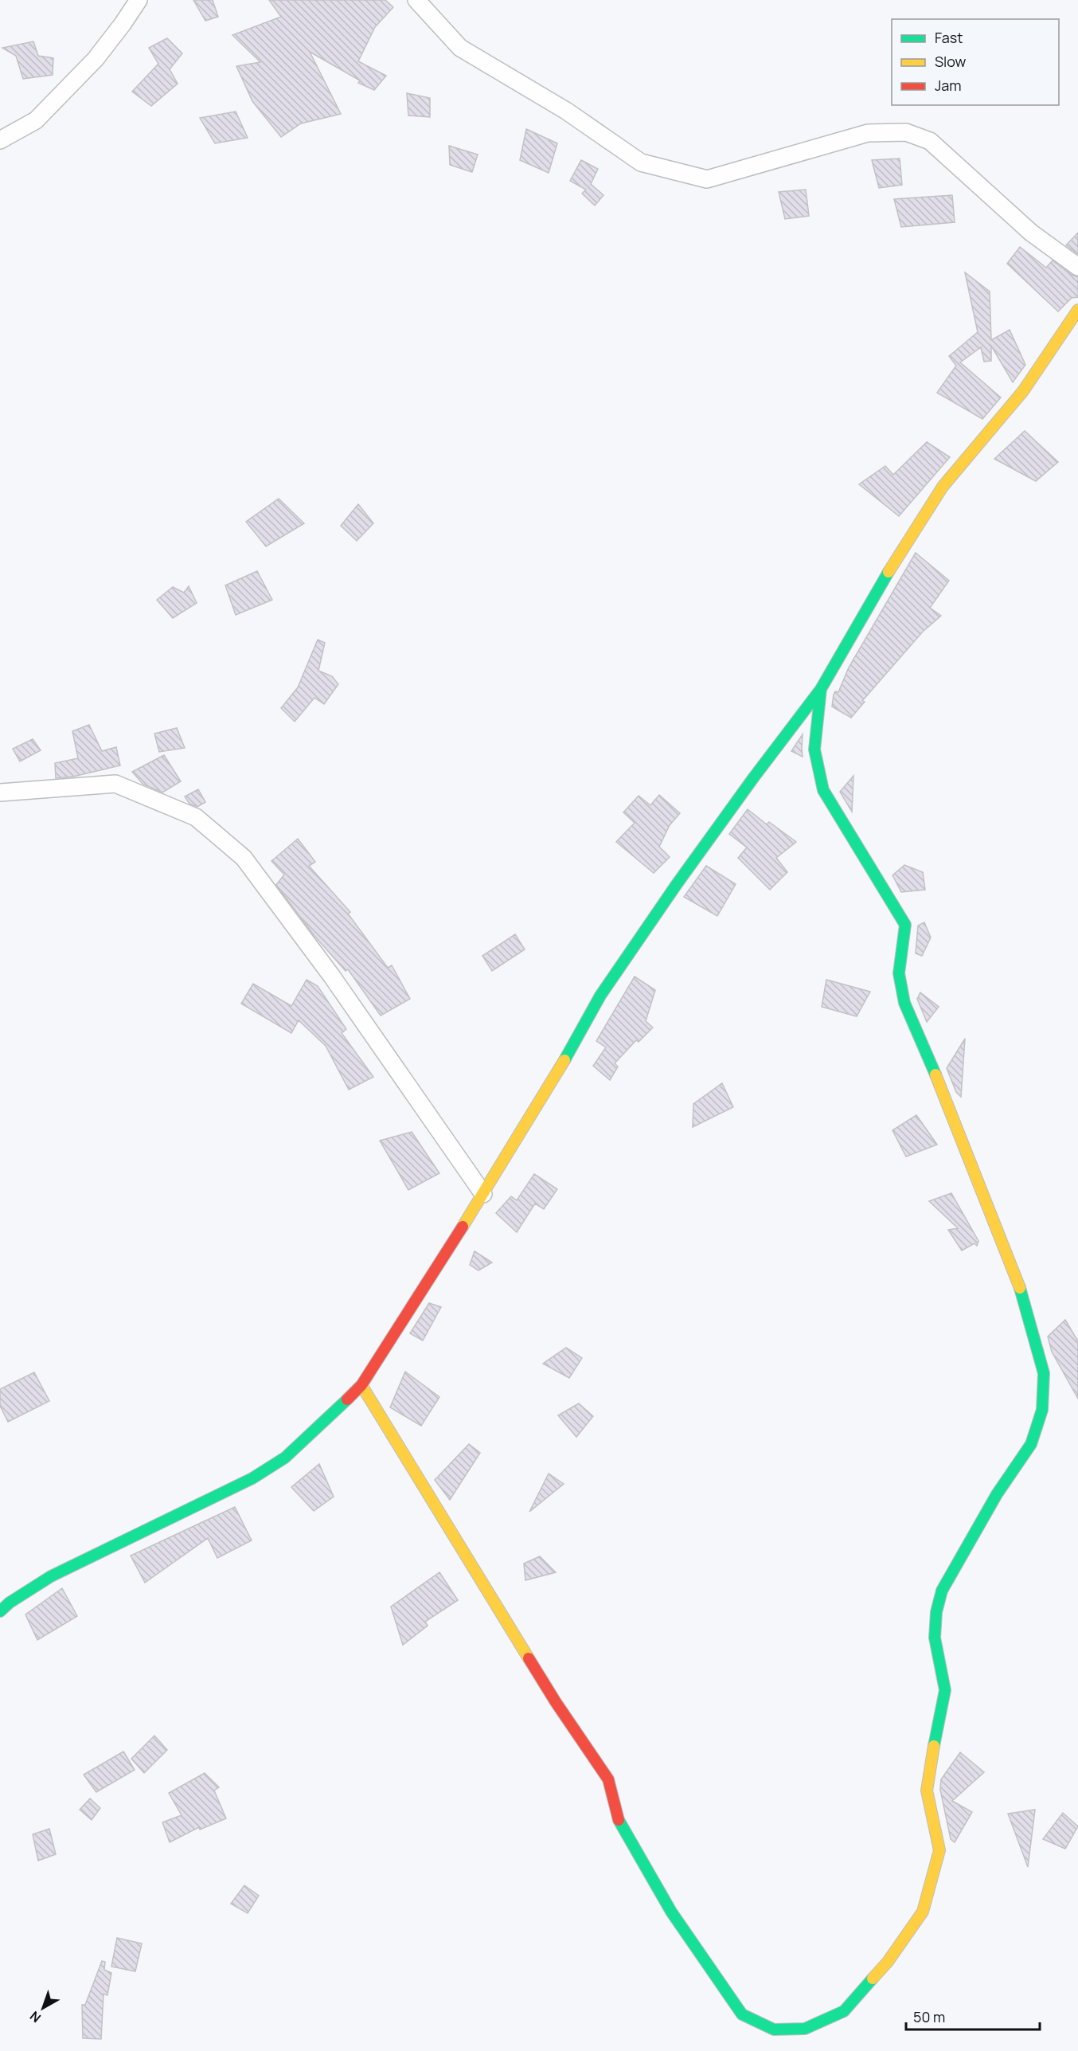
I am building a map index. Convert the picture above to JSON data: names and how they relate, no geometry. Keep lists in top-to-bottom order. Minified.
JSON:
{"legend":["Fast","Slow","Jam"],"scale_bar":"50 m","north":"bottom left"}
